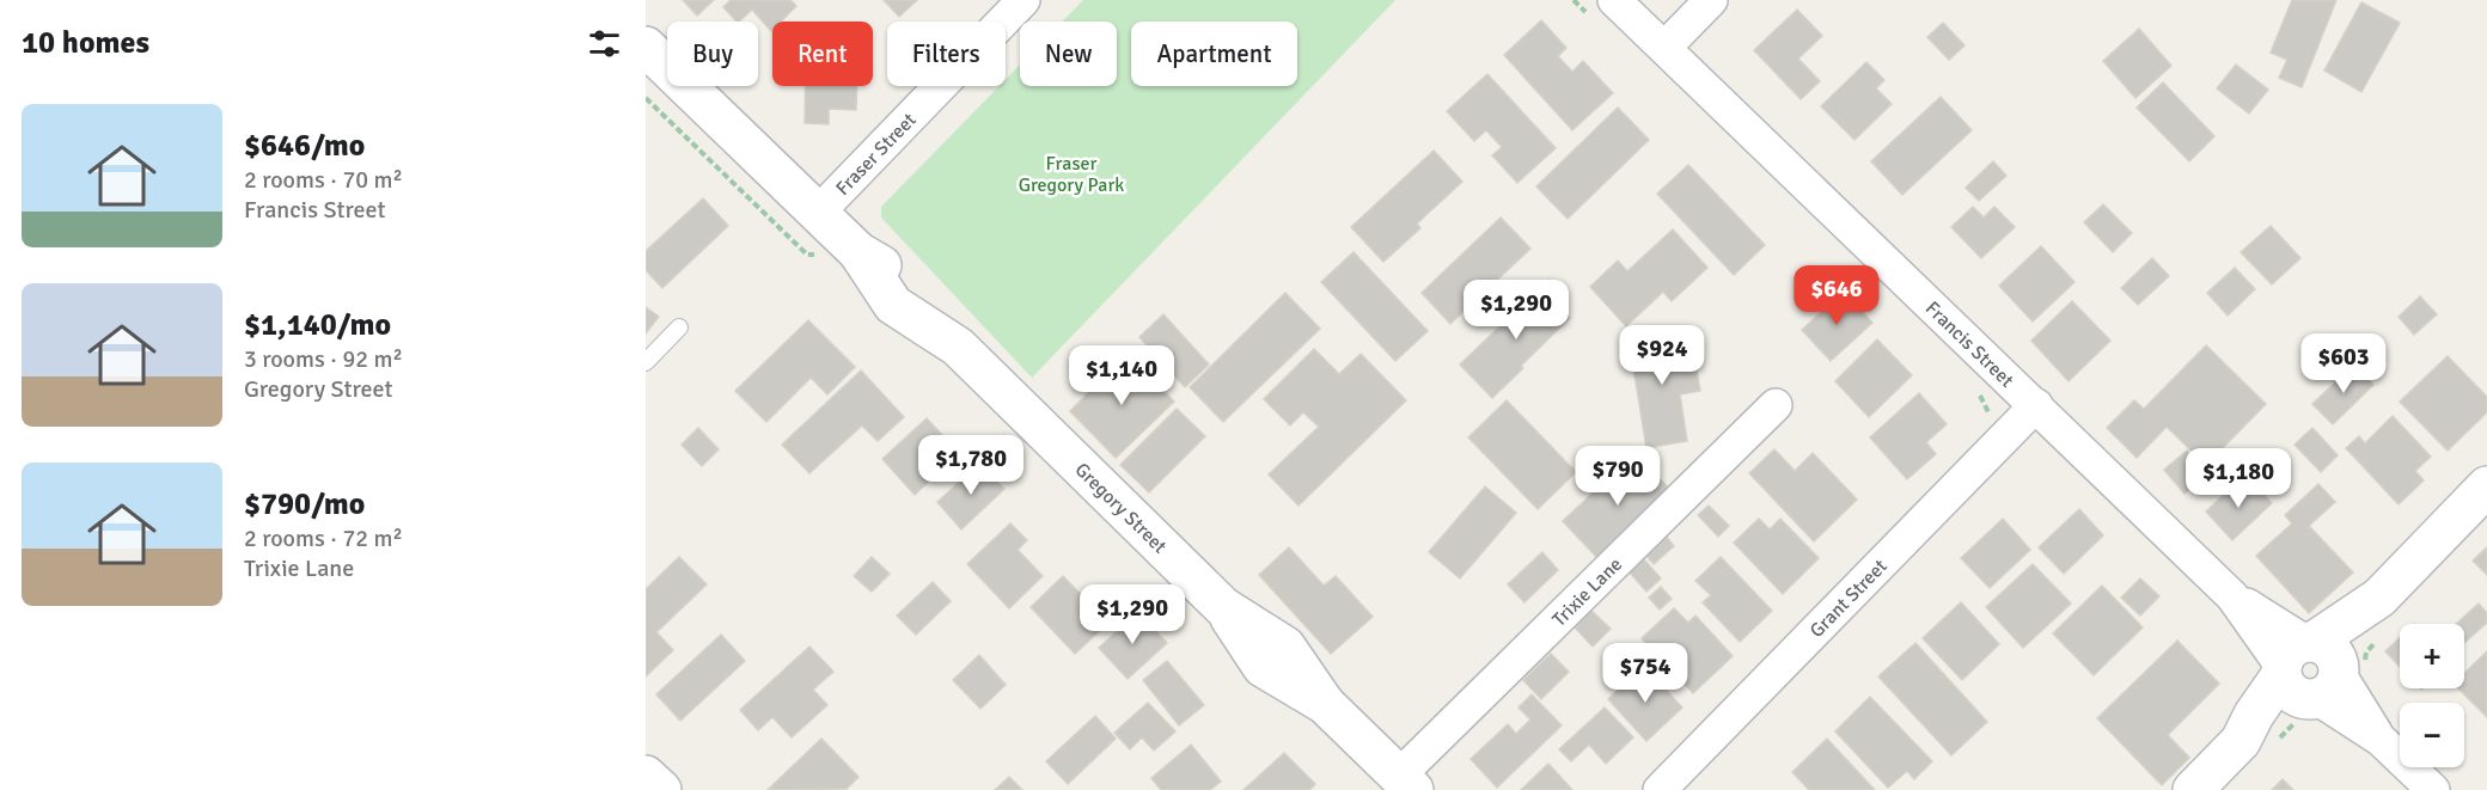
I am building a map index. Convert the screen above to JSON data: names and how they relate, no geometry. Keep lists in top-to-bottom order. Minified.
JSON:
{"streets":{"street":["Fraser Street","Francis Street","Gregory Street","Trixie Lane","Grant Street"]},"crossings":[["Fraser Street","Gregory Street"],["Francis Street","Grant Street"],["Gregory Street","Trixie Lane"]],"parks":["Fraser Gregory Park"],"page":{"heading":"10 homes","chip":["Buy","Rent","Filters","New","Apartment"],"list":[{"name":"$646/mo","note":"2 rooms · 70 m² · Francis Street"},{"name":"$1,140/mo","note":"3 rooms · 92 m² · Gregory Street"},{"name":"$790/mo","note":"2 rooms · 72 m² · Trixie Lane"}],"price":["$646","$1,290","$924","$603","$1,140","$1,780","$790","$1,180","$1,290","$754"],"map_buttons":["+","−"]}}
